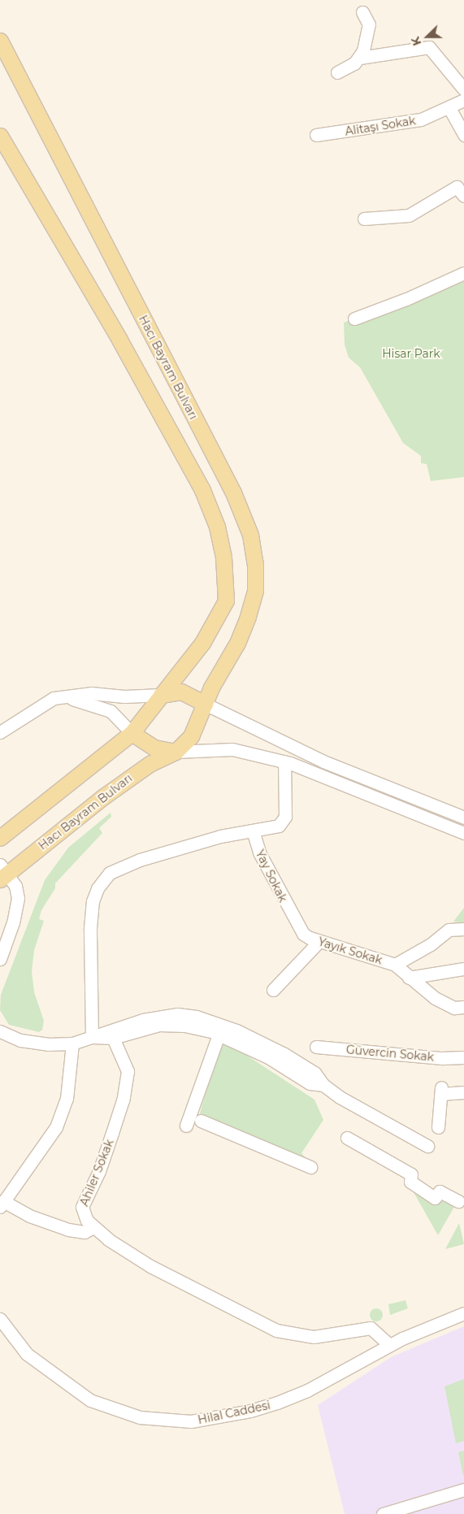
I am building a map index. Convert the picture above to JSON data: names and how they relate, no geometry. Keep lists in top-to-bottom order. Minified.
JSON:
{"streets":{"main road":["Hacı Bayram Bulvarı"],"street":["Alitaşı Sokak","Yay Sokak","Yayık Sokak","Güvercin Sokak","Ahiler Sokak","Hilal Caddesi"]},"crossings":[["Yay Sokak","Yayık Sokak"],["Ahiler Sokak","Hilal Caddesi"]],"parks":["Hisar Park"],"north":"left"}
